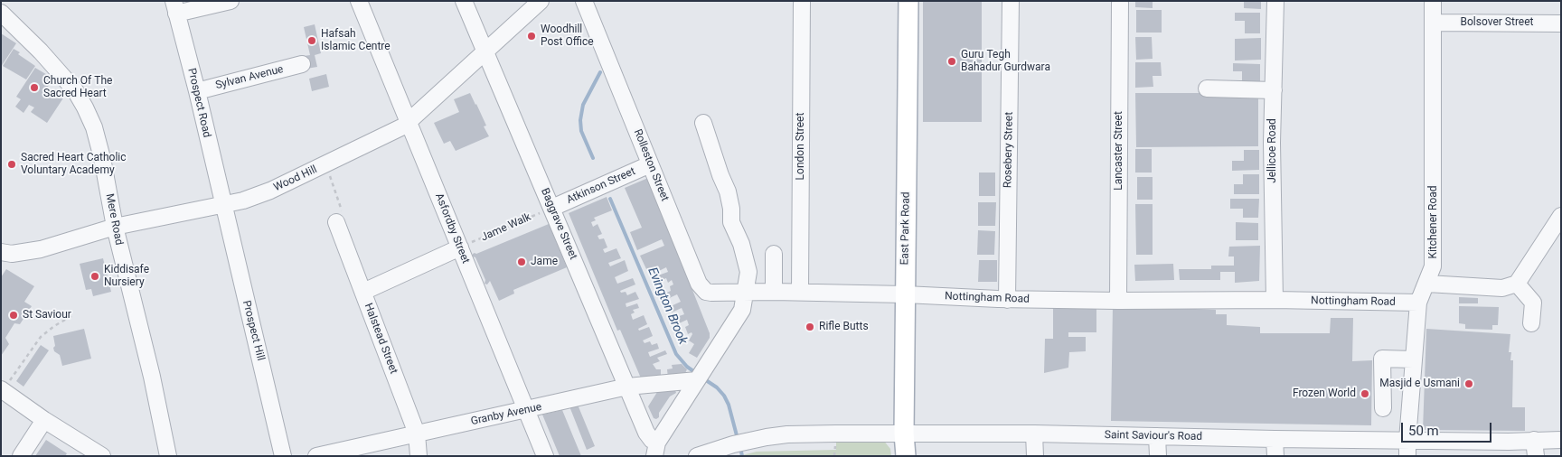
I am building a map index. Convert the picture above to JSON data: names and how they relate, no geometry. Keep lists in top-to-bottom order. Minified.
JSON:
{"streets":{"main road":["East Park Road"],"street":["Bolsover Street","Sylvan Avenue","Prospect Road","London Street","Rosebery Street","Lancaster Street","Jellicoe Road","Rolleston Street","Wood Hill","Atkinson Street","Mere Road","Kitchener Road","Baggrave Street","Asfordby Street","Nottingham Road","Prospect Hill","Halstead Street","Granby Avenue","Saint Saviour's Road"],"path":["Jame Walk"]},"crossings":[["Bolsover Street","Kitchener Road"],["Sylvan Avenue","Prospect Road"],["Prospect Road","Wood Hill"],["Prospect Road","Prospect Hill"],["London Street","Nottingham Road"],["Rosebery Street","Nottingham Road"],["Lancaster Street","Nottingham Road"],["Jellicoe Road","Nottingham Road"],["Rolleston Street","Atkinson Street"],["Rolleston Street","Nottingham Road"],["Wood Hill","Mere Road"],["Wood Hill","Baggrave Street"],["Wood Hill","Asfordby Street"],["Wood Hill","Prospect Hill"],["Atkinson Street","Baggrave Street"],["Atkinson Street","Jame Walk"],["Kitchener Road","Nottingham Road"],["Kitchener Road","Saint Saviour's Road"],["Baggrave Street","Jame Walk"],["Baggrave Street","Granby Avenue"],["Jame Walk","Asfordby Street"],["Asfordby Street","Granby Avenue"],["East Park Road","Nottingham Road"],["East Park Road","Saint Saviour's Road"],["Halstead Street","Granby Avenue"]],"water":["Evington Brook"],"places":["Woodhill Post Office","Hafsah Islamic Centre","Guru Tegh Bahadur Gurdwara","Church Of The Sacred Heart","Sacred Heart Catholic Voluntary Academy","Jame","Kiddisafe Nursiery","St Saviour","Rifle Butts","Masjid e Usmani","Frozen World"],"scale_bar":"50 m"}
